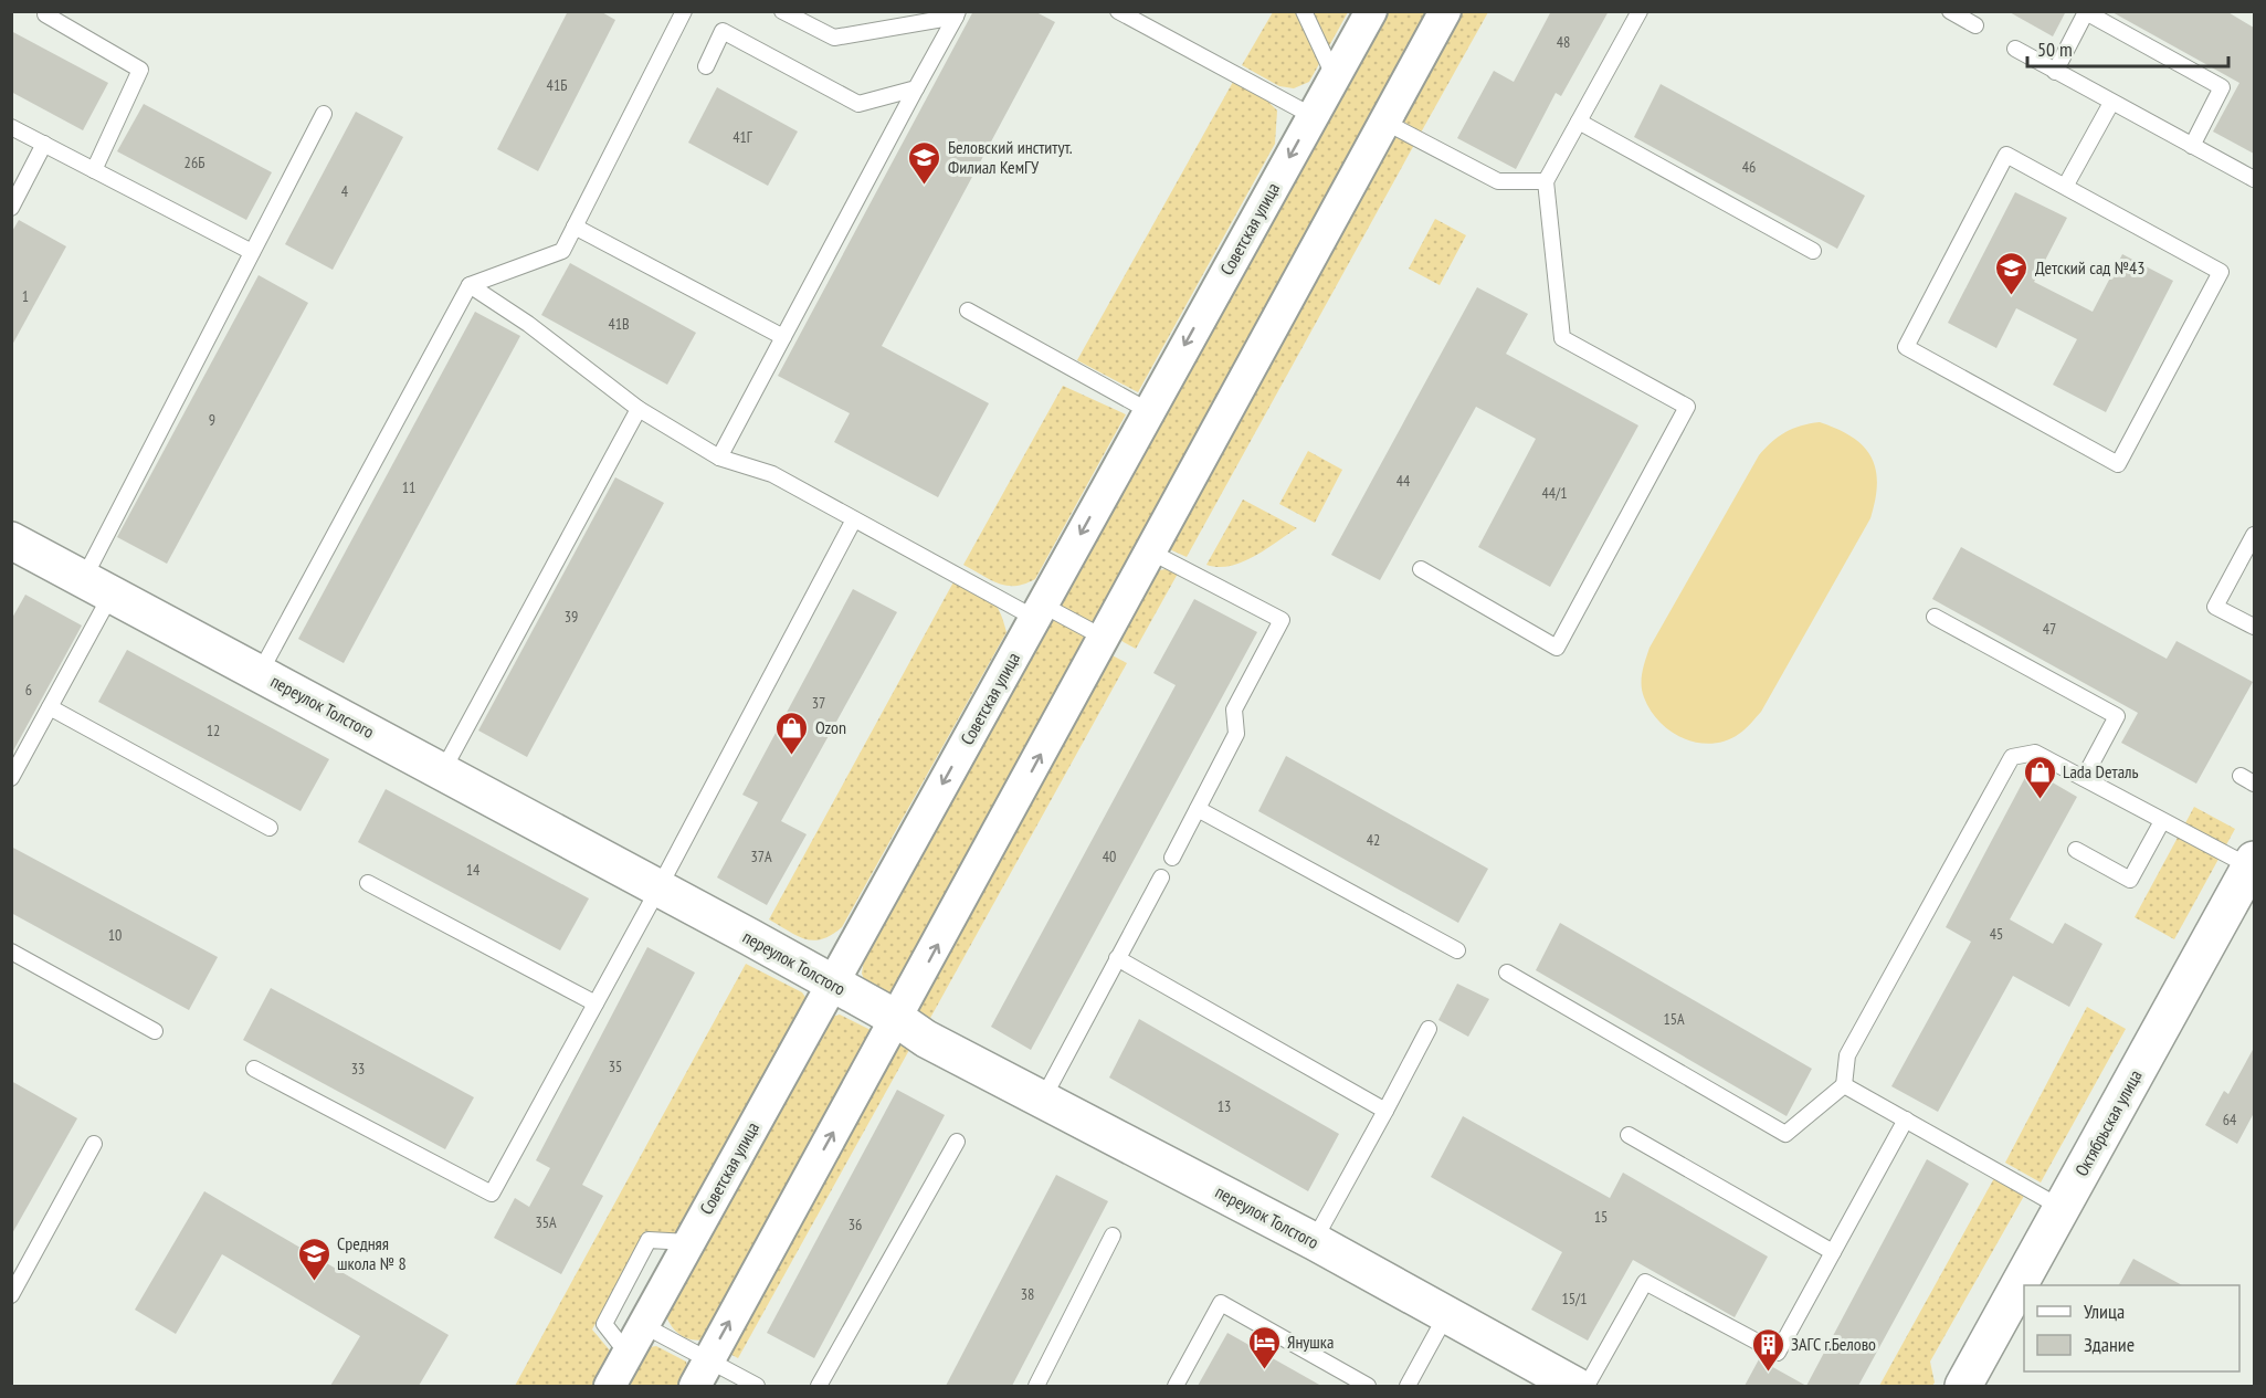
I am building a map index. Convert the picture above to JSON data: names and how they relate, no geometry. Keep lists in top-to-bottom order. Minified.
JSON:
{"streets":{"street":["Советская улица","переулок Толстого","Октябрьская улица"]},"crossings":[["Советская улица","переулок Толстого"]],"places":{"school or university":["Беловский институт. Филиал КемГУ","Детский сад №43","Средняя школа № 8"],"shop":["Ozon","Lada Dеталь"],"hotel":["Янушка"],"building":["ЗАГС г.Белово"]},"house_numbers":["48","41Б","41Г","26Б","46","4","1","41В","9","44","11","44/1","39","47","6","37","12","42","37А","40","14","45","10","15А","35","33","13","64","15","35А","36","38","15/1"],"legend":["Улица","Здание"],"scale_bar":"50 m"}
